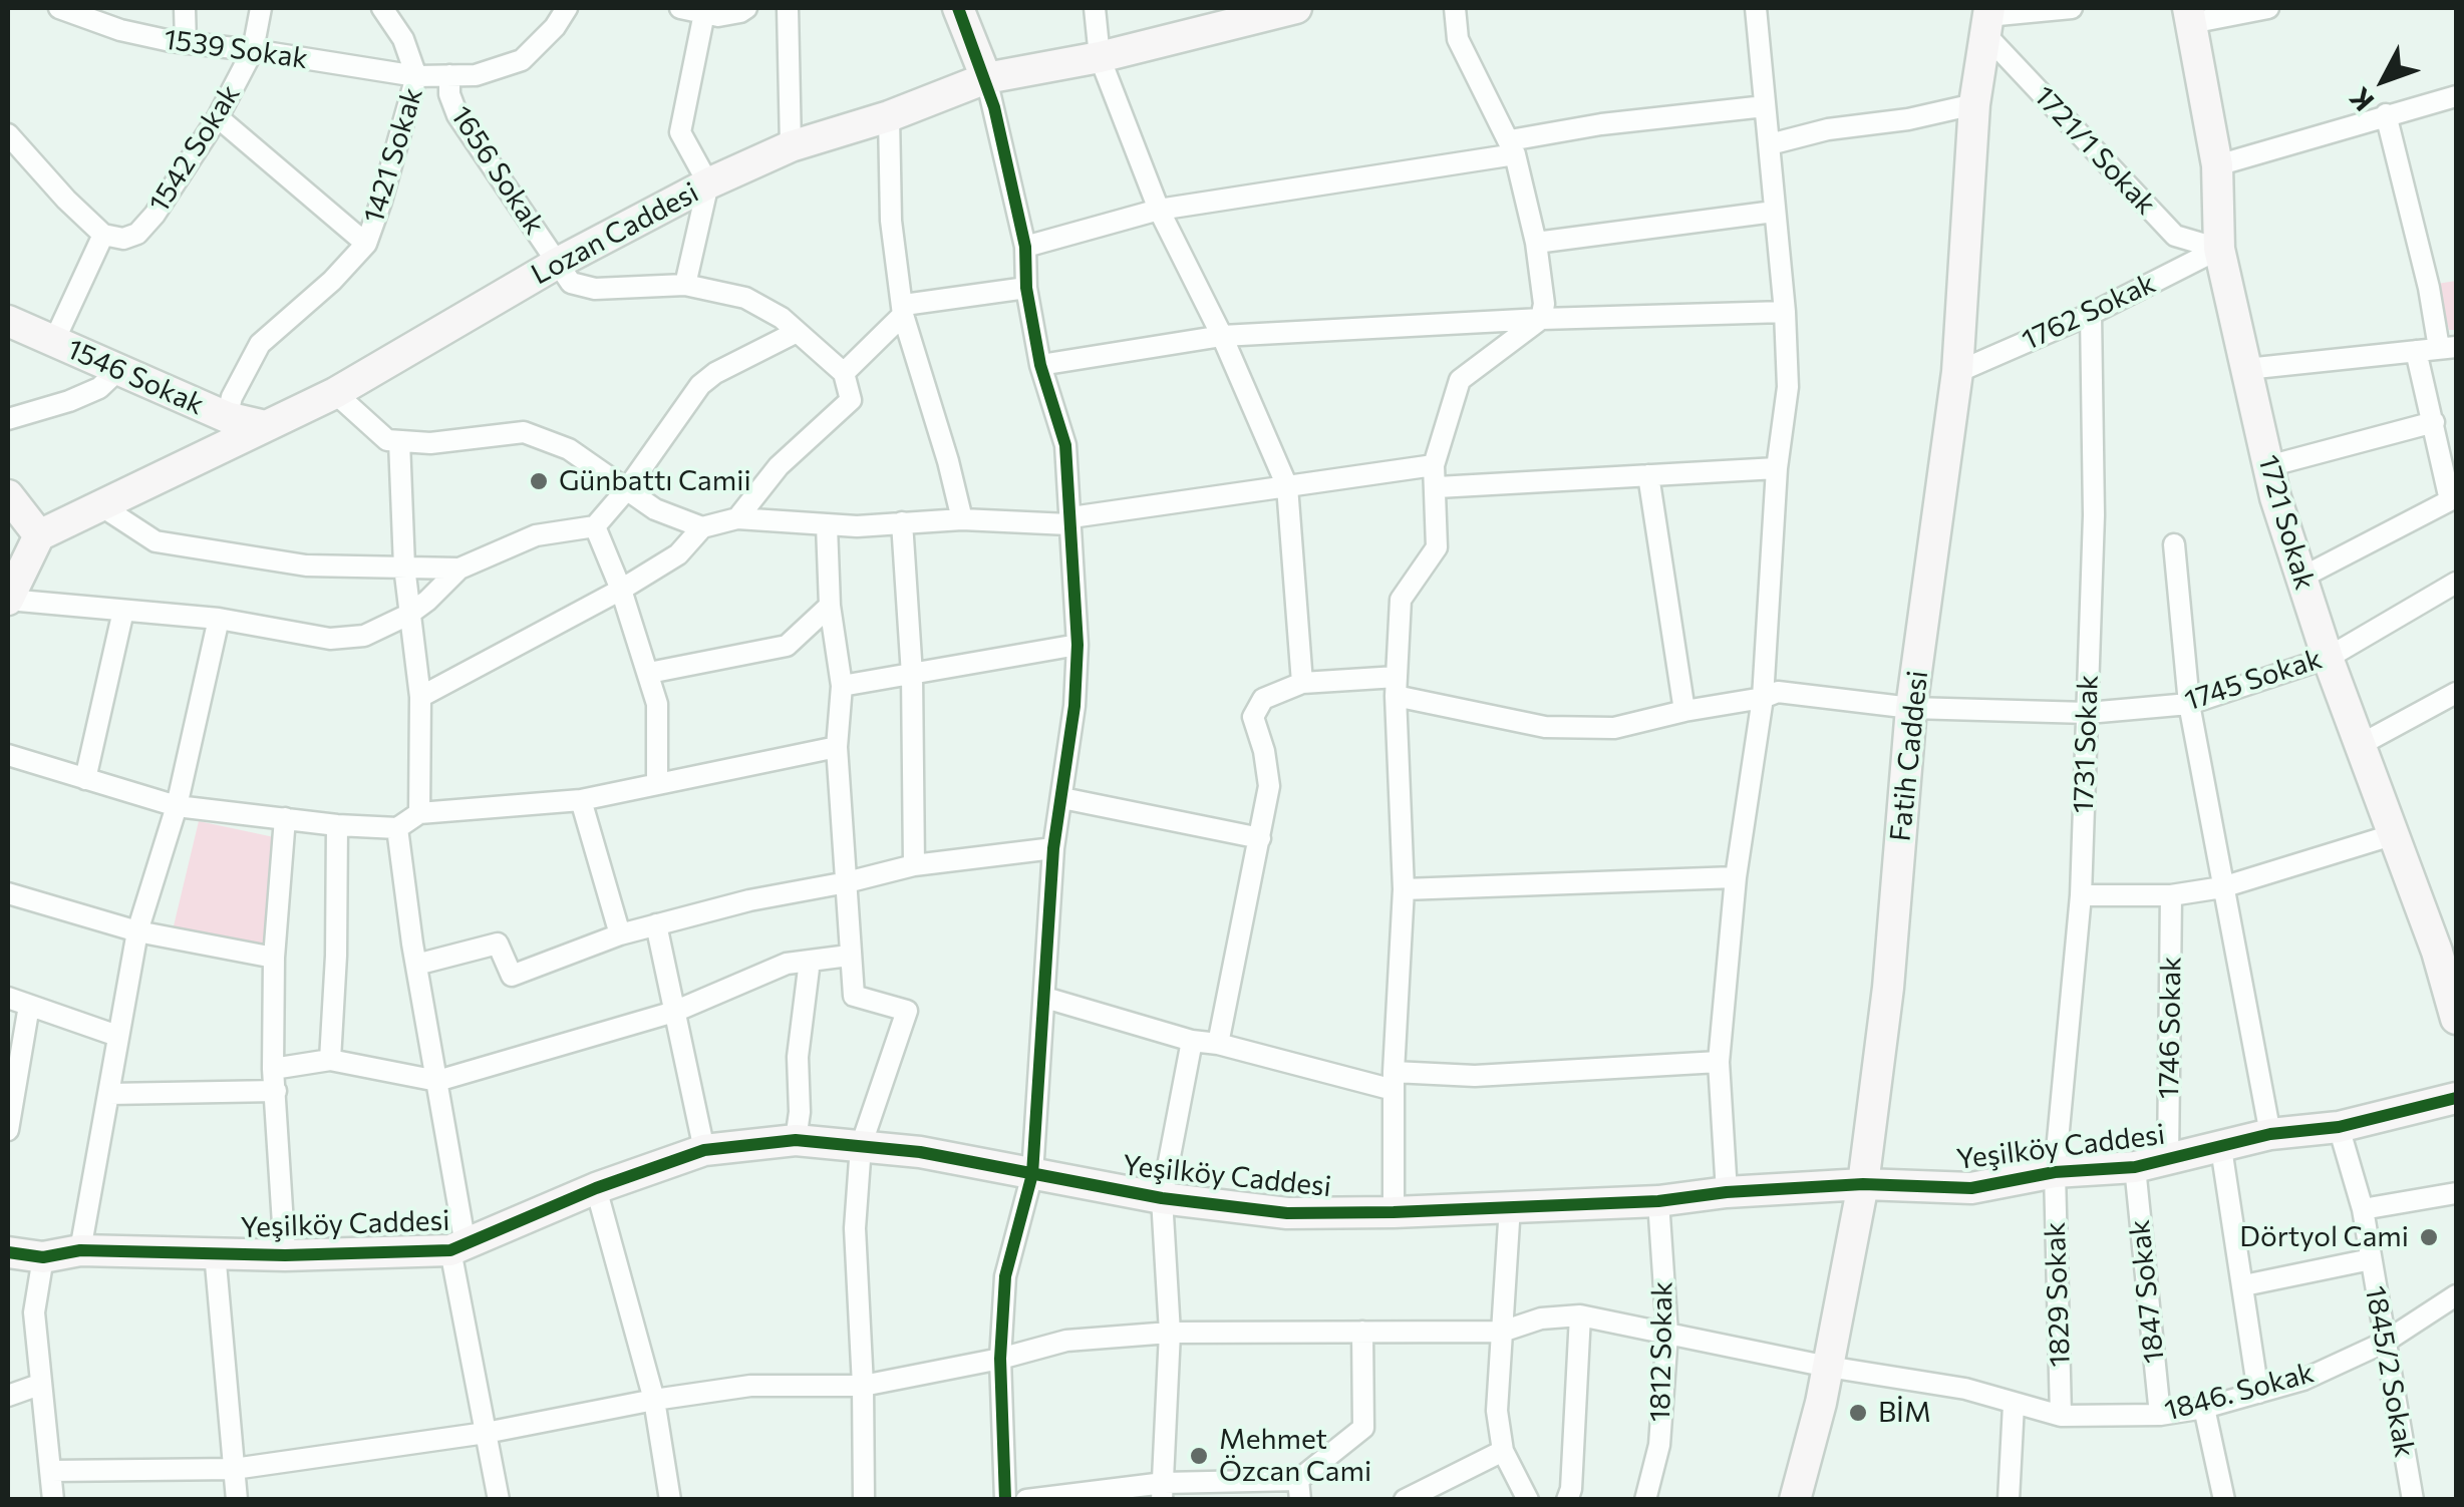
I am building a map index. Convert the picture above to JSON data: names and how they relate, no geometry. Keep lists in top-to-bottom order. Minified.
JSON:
{"streets":{"street":["1539 Sokak","1542 Sokak","1721/1 Sokak","1421 Sokak","1656 Sokak","Lozan Caddesi","1762 Sokak","1546 Sokak","1721 Sokak","1745 Sokak","1731 Sokak","Fatih Caddesi","1746 Sokak","Yeşilköy Caddesi","1847 Sokak","1829 Sokak","1812 Sokak","1845/2 Sokak","1846. Sokak"]},"crossings":[["1539 Sokak","1542 Sokak"],["1539 Sokak","1421 Sokak"],["1721/1 Sokak","1762 Sokak"],["1721/1 Sokak","1721 Sokak"],["1721/1 Sokak","Fatih Caddesi"],["1421 Sokak","1656 Sokak"],["1421 Sokak","1546 Sokak"],["1656 Sokak","Lozan Caddesi"],["Lozan Caddesi","1546 Sokak"],["1762 Sokak","1721 Sokak"],["1762 Sokak","1731 Sokak"],["1762 Sokak","Fatih Caddesi"],["1721 Sokak","1745 Sokak"],["1745 Sokak","1731 Sokak"],["1745 Sokak","Fatih Caddesi"],["1731 Sokak","Yeşilköy Caddesi"],["1731 Sokak","1829 Sokak"],["Fatih Caddesi","Yeşilköy Caddesi"],["Fatih Caddesi","1846. Sokak"],["1746 Sokak","Yeşilköy Caddesi"],["Yeşilköy Caddesi","1847 Sokak"],["Yeşilköy Caddesi","1829 Sokak"],["Yeşilköy Caddesi","1812 Sokak"],["Yeşilköy Caddesi","1845/2 Sokak"],["1847 Sokak","1846. Sokak"],["1829 Sokak","1846. Sokak"],["1812 Sokak","1846. Sokak"],["1845/2 Sokak","1846. Sokak"]],"places":["Günbattı Camii","Dörtyol Cami","BİM","Mehmet Özcan Cami"],"north":"bottom left"}
